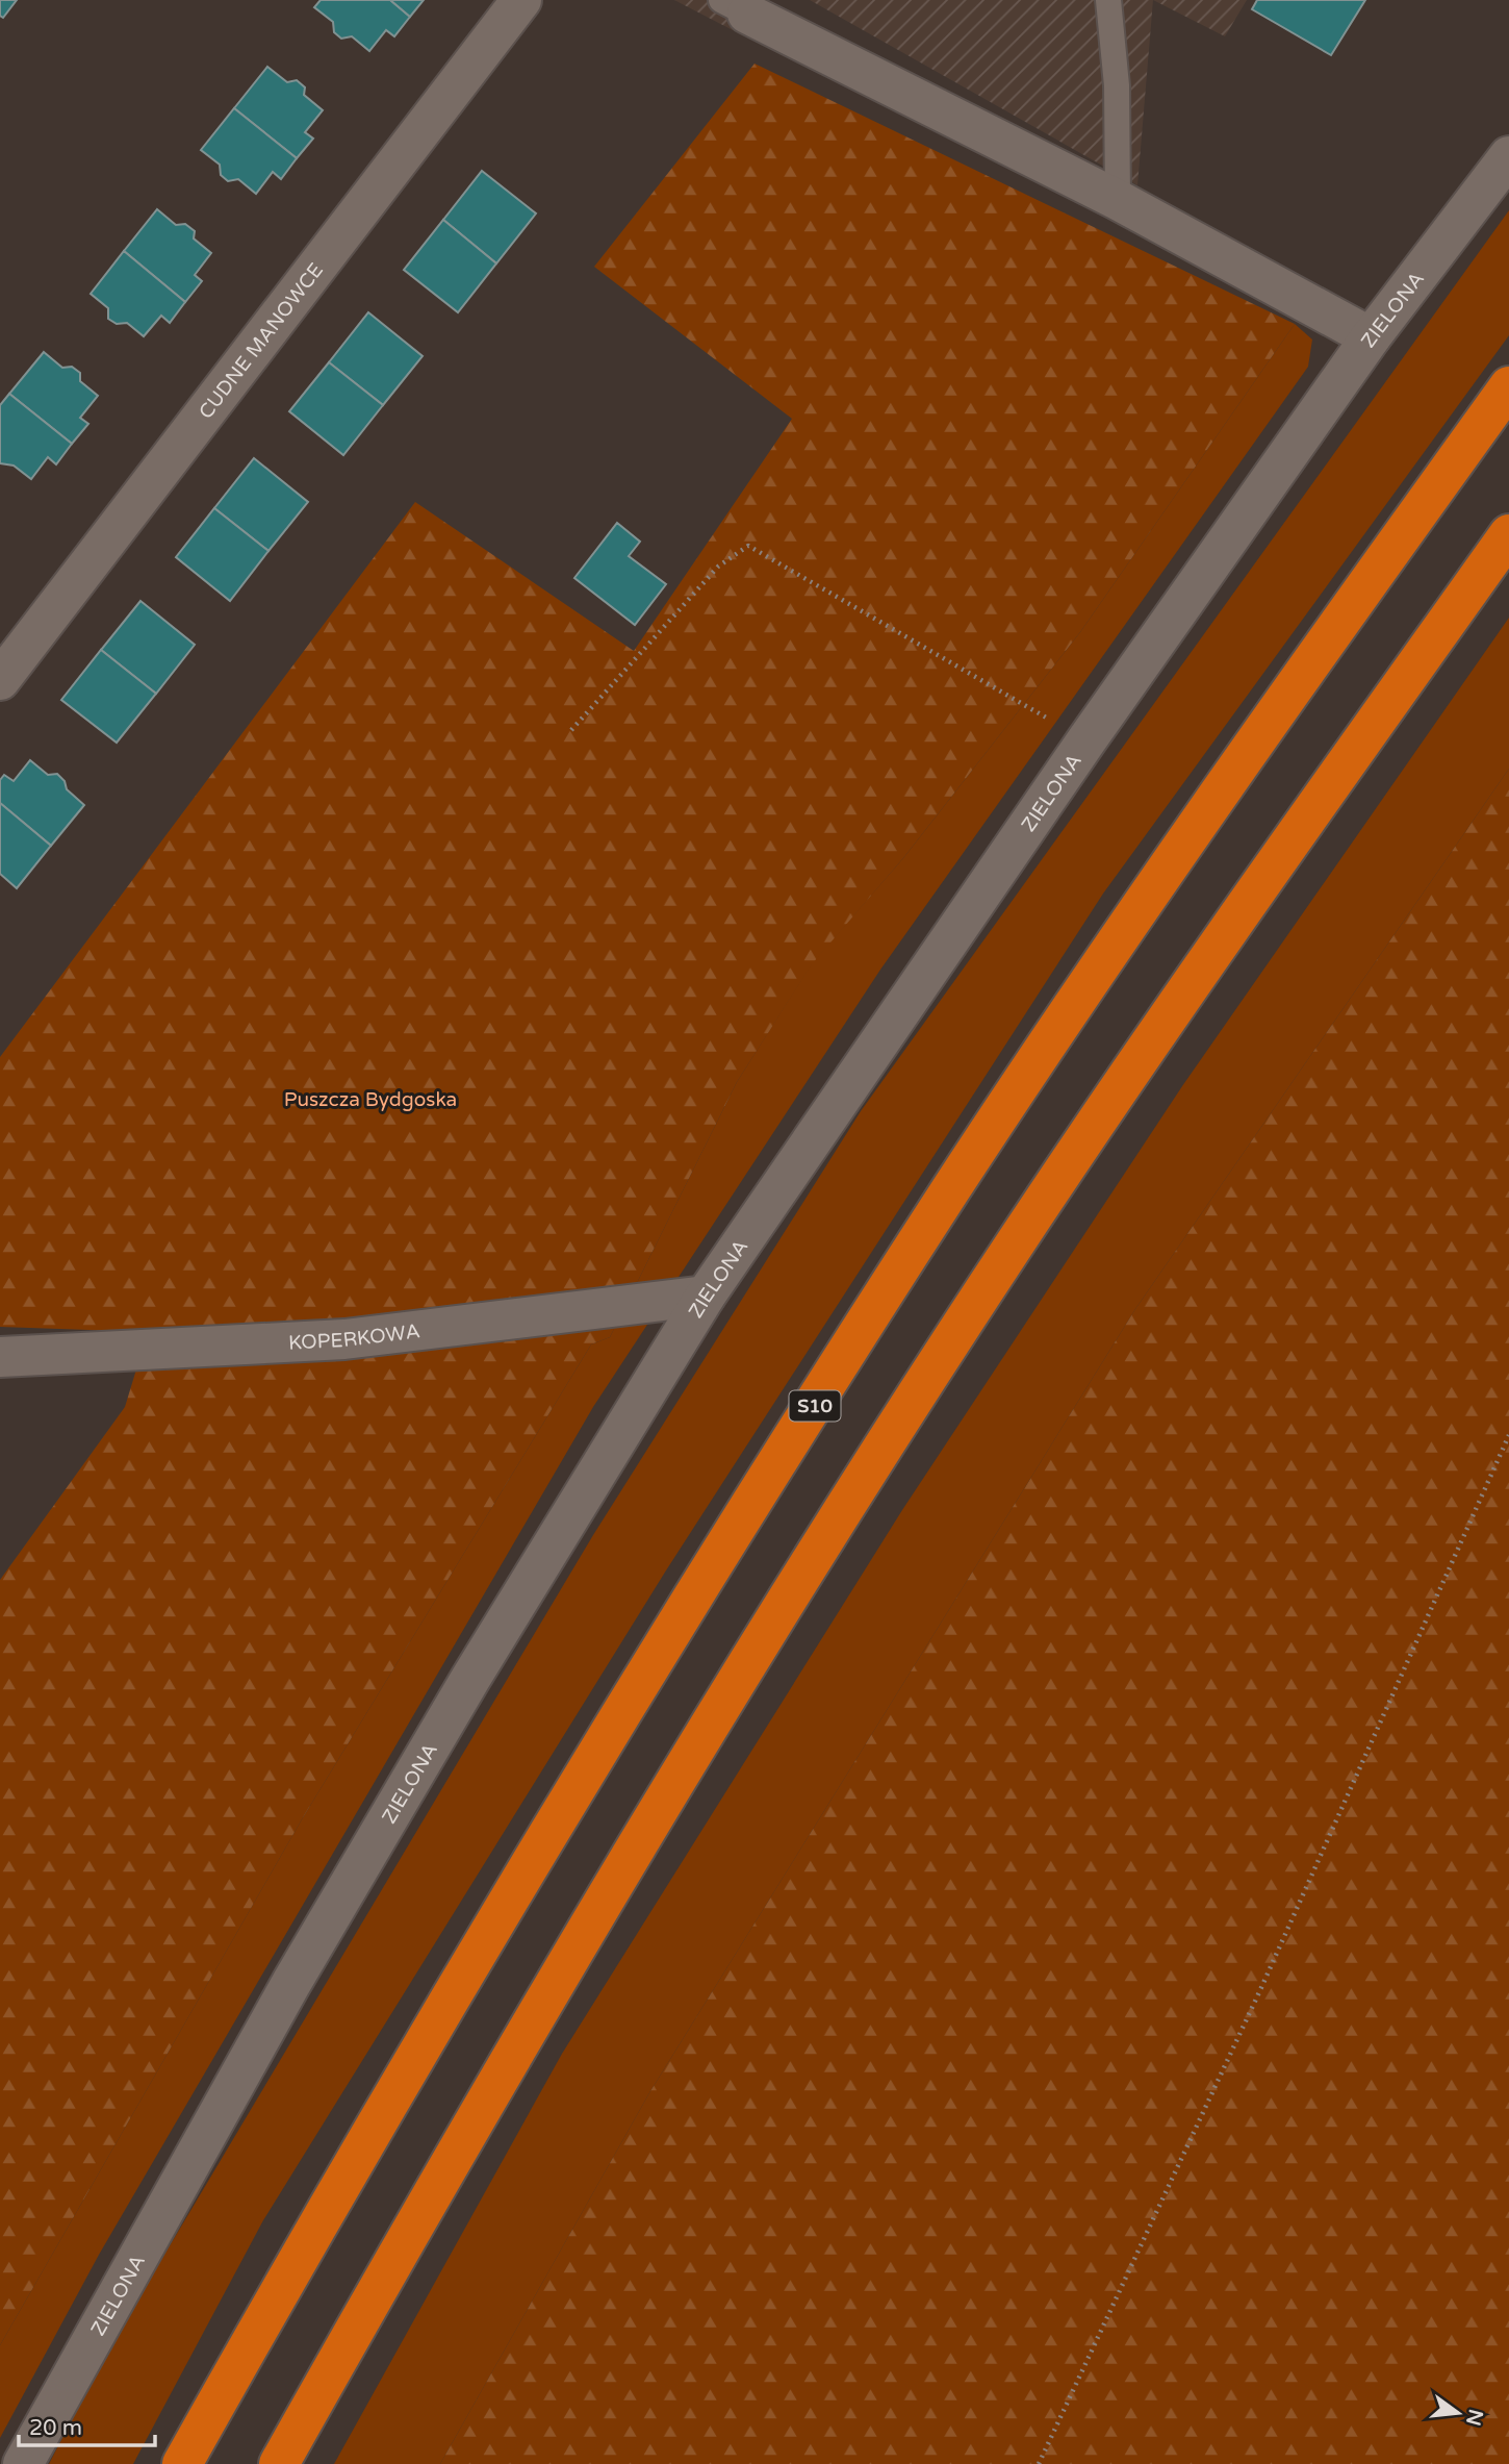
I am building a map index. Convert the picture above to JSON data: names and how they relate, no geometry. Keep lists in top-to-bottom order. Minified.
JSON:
{"streets":{"highway":["S10"],"street":["ZIELONA","CUDNE MANOWCE","KOPERKOWA"]},"crossings":[["ZIELONA","KOPERKOWA"]],"parks":["Puszcza Bydgoska"],"scale_bar":"20 m","north":"right"}
